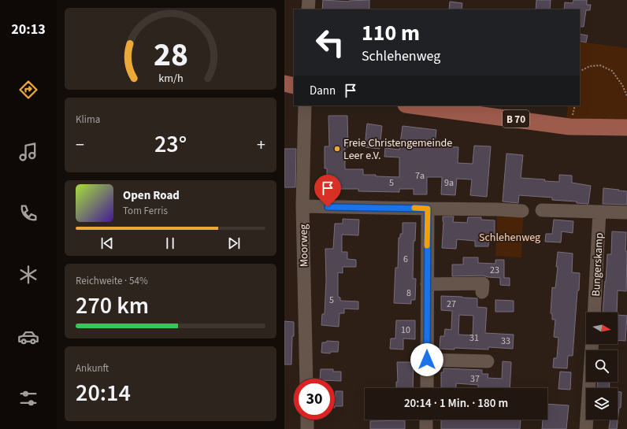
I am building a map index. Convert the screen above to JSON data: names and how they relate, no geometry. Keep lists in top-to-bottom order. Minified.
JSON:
{"streets":{"main road":["B 70"],"street":["Moorweg","Bungerskamp"]},"parks":["Schlehenweg"],"places":["Freie Christengemeinde Leer e.V."],"house_numbers":["7a","5","9a","6","23","8","5","27","10","31","33","37"],"north":"right","page":{"tabs":"20:13","turn":["110 m","Schlehenweg"],"then":"Dann","tile":["Klima",["Reichweite · 54%","270 km"],["Ankunft","20:14"]],"heat":["−","23°","+"],"song":["Open Road","Tom Ferris"],"limit":"30","trip":"20:14 · 1 Min. · 180 m","gauge":["28","km/h"]}}
